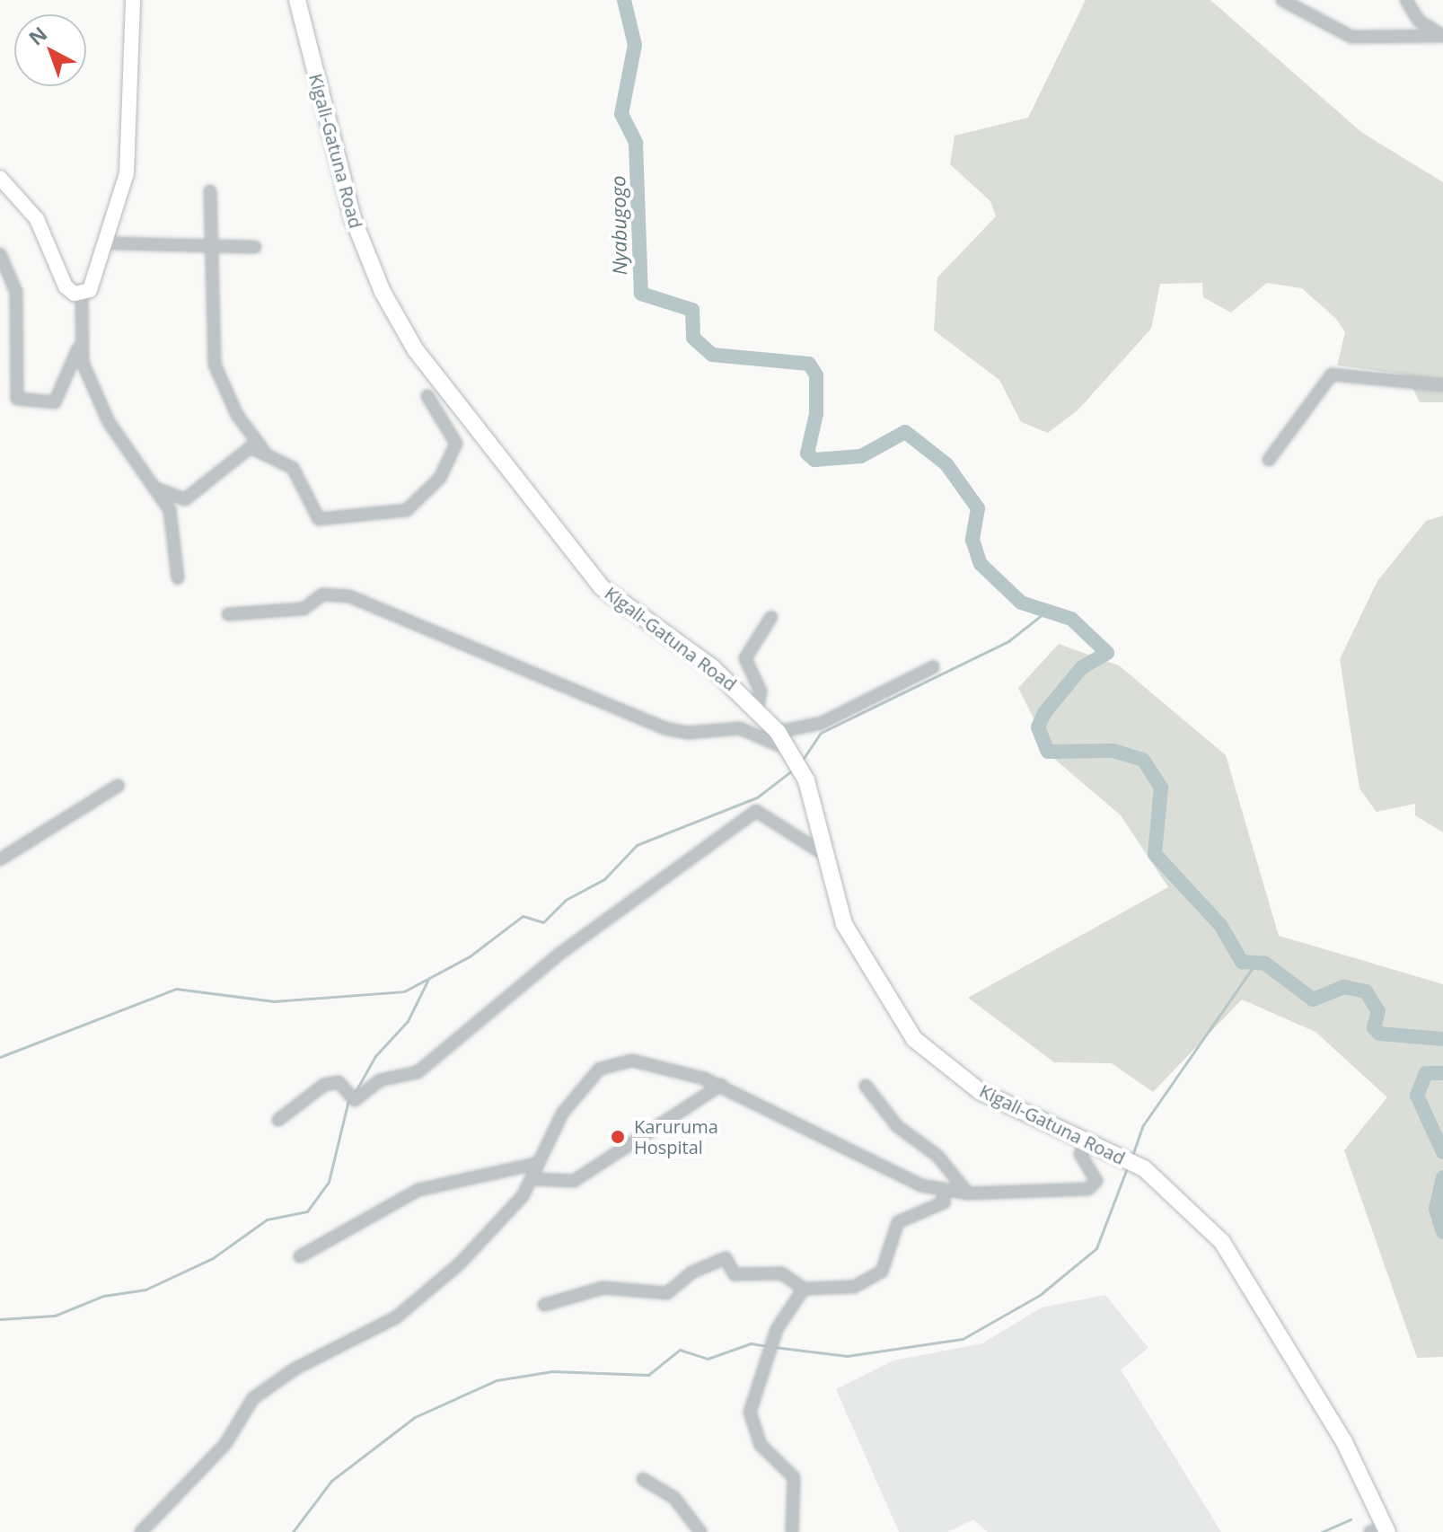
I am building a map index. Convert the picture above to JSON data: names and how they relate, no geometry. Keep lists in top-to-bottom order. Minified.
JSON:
{"streets":{"highway":["Kigali-Gatuna Road"]},"water":["Nyabugogo"],"places":["Karuruma Hospital"],"north":"top left"}
